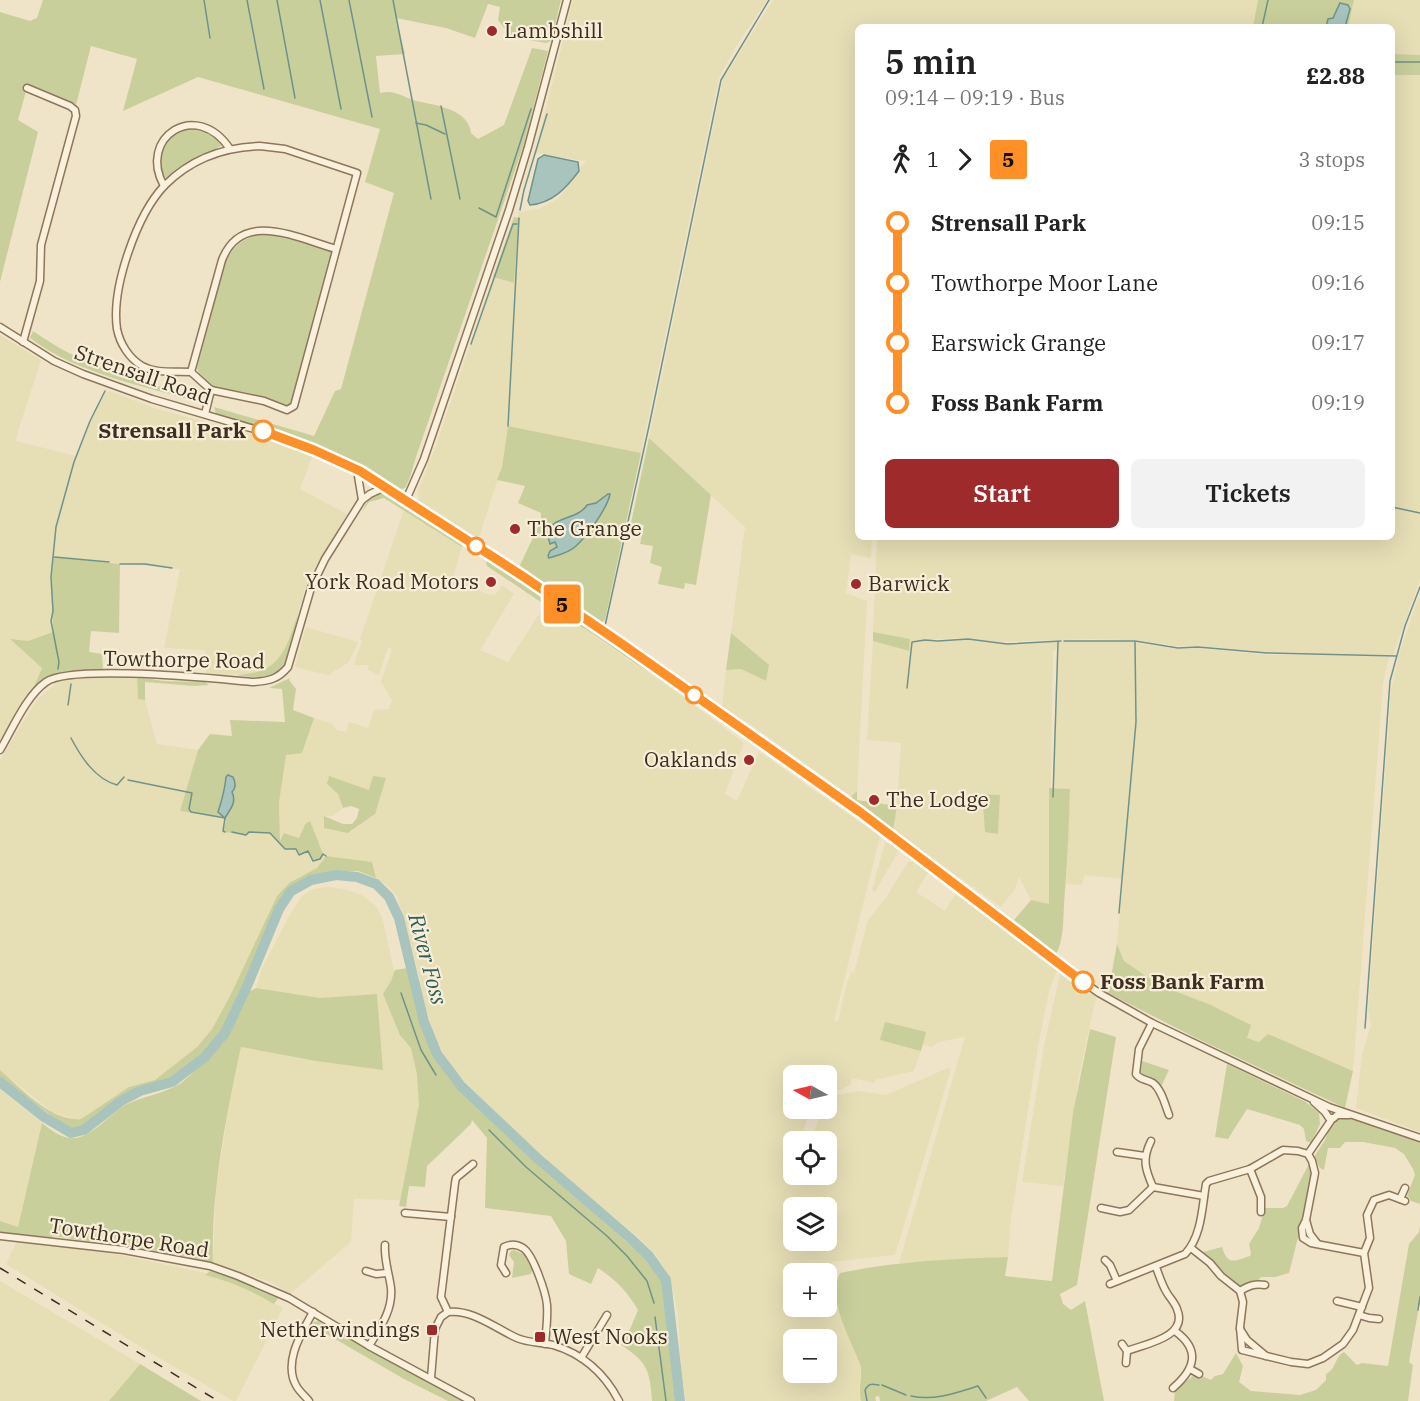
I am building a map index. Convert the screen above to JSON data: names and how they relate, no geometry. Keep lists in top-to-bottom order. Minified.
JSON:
{"streets":{"street":["Strensall Road","Towthorpe Road"]},"crossings":[["Strensall Road","Towthorpe Road"]],"water":["River Foss"],"places":{"other":["Lambshill","Strensall Park","The Grange","York Road Motors","Barwick","Oaklands","The Lodge","Foss Bank Farm"],"transit":["Netherwindings","West Nooks"]},"lines":["bus line 5"],"north":"left","page":{"on_map":"5","heading":["5 min","09:14 – 09:19 · Bus","£2.88"],"legs":["1","5","3 stops"],"list":[{"name":"Strensall Park","value":"09:15"},{"name":"Towthorpe Moor Lane","value":"09:16"},{"name":"Earswick Grange","value":"09:17"},{"name":"Foss Bank Farm","value":"09:19"}],"buttons":["Start","Tickets"],"map_buttons":["+","−"]}}
